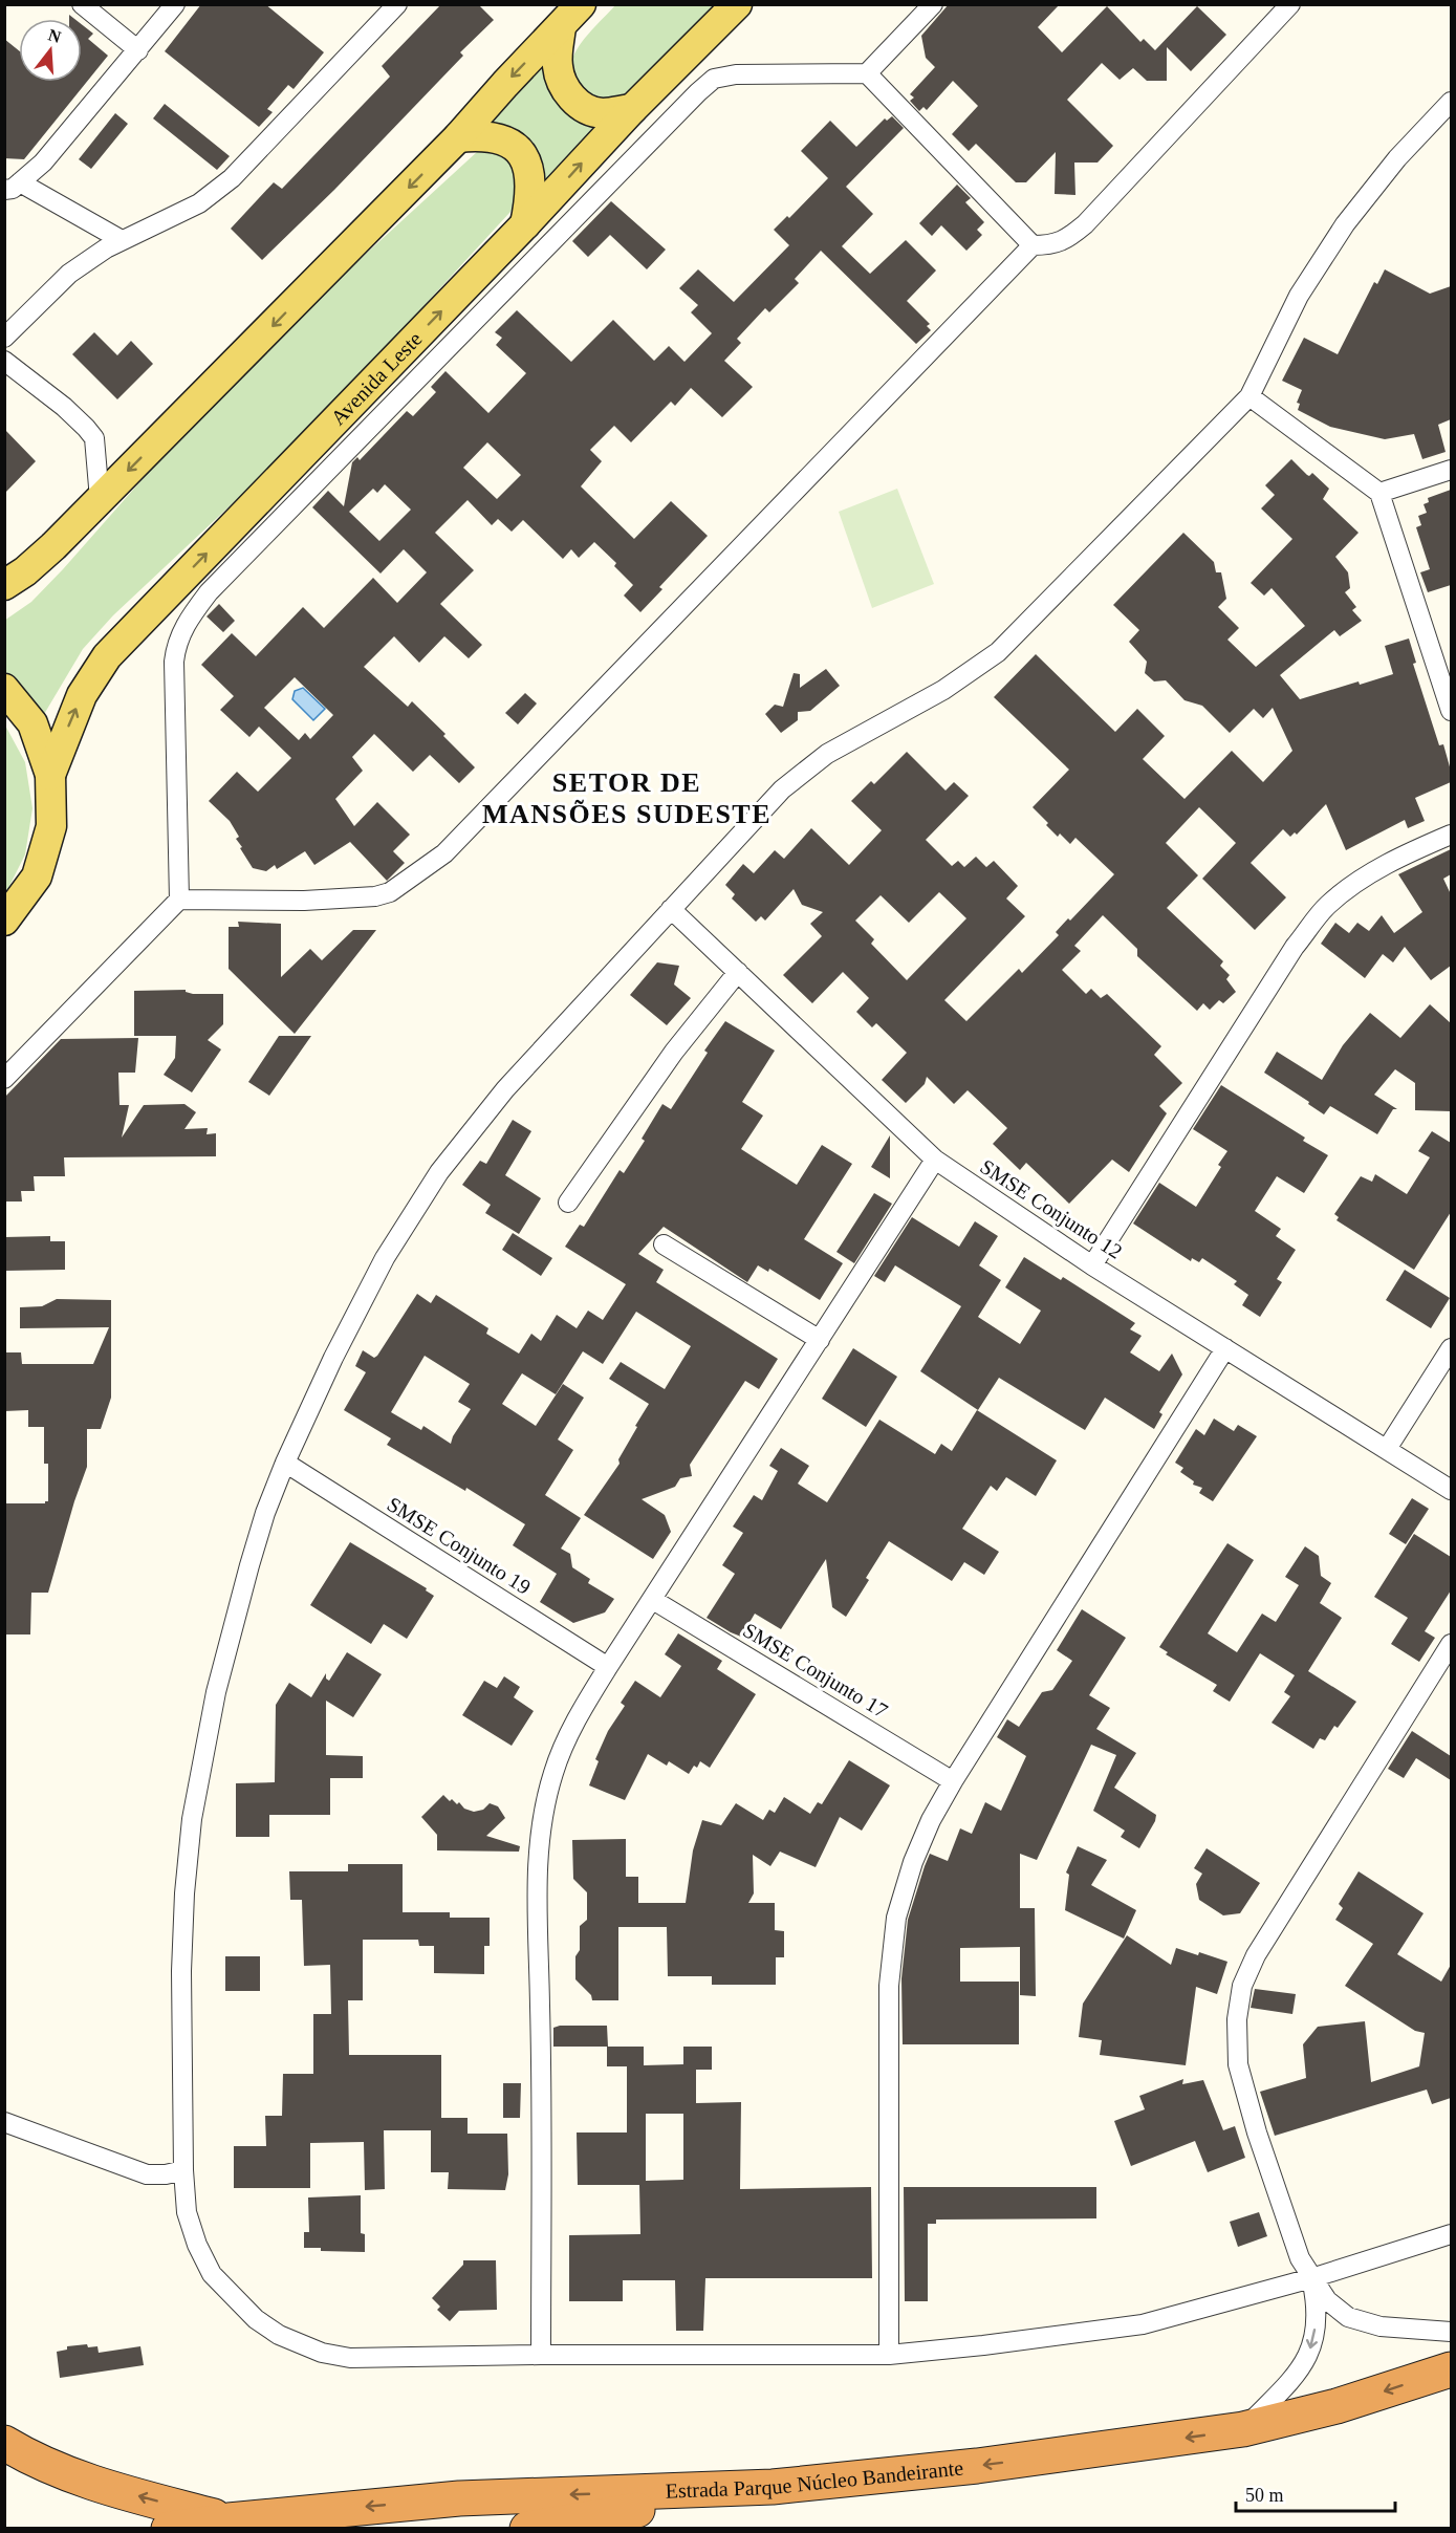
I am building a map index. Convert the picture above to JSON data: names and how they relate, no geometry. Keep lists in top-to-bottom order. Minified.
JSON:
{"streets":{"highway":["Estrada Parque Núcleo Bandeirante"],"main road":["Avenida Leste"],"street":["SMSE Conjunto 12","SMSE Conjunto 19","SMSE Conjunto 17"]},"one_way":["Estrada Parque Núcleo Bandeirante"],"districts":["SETOR DE MANSÕES SUDESTE"],"scale_bar":"50 m","north":"top"}
